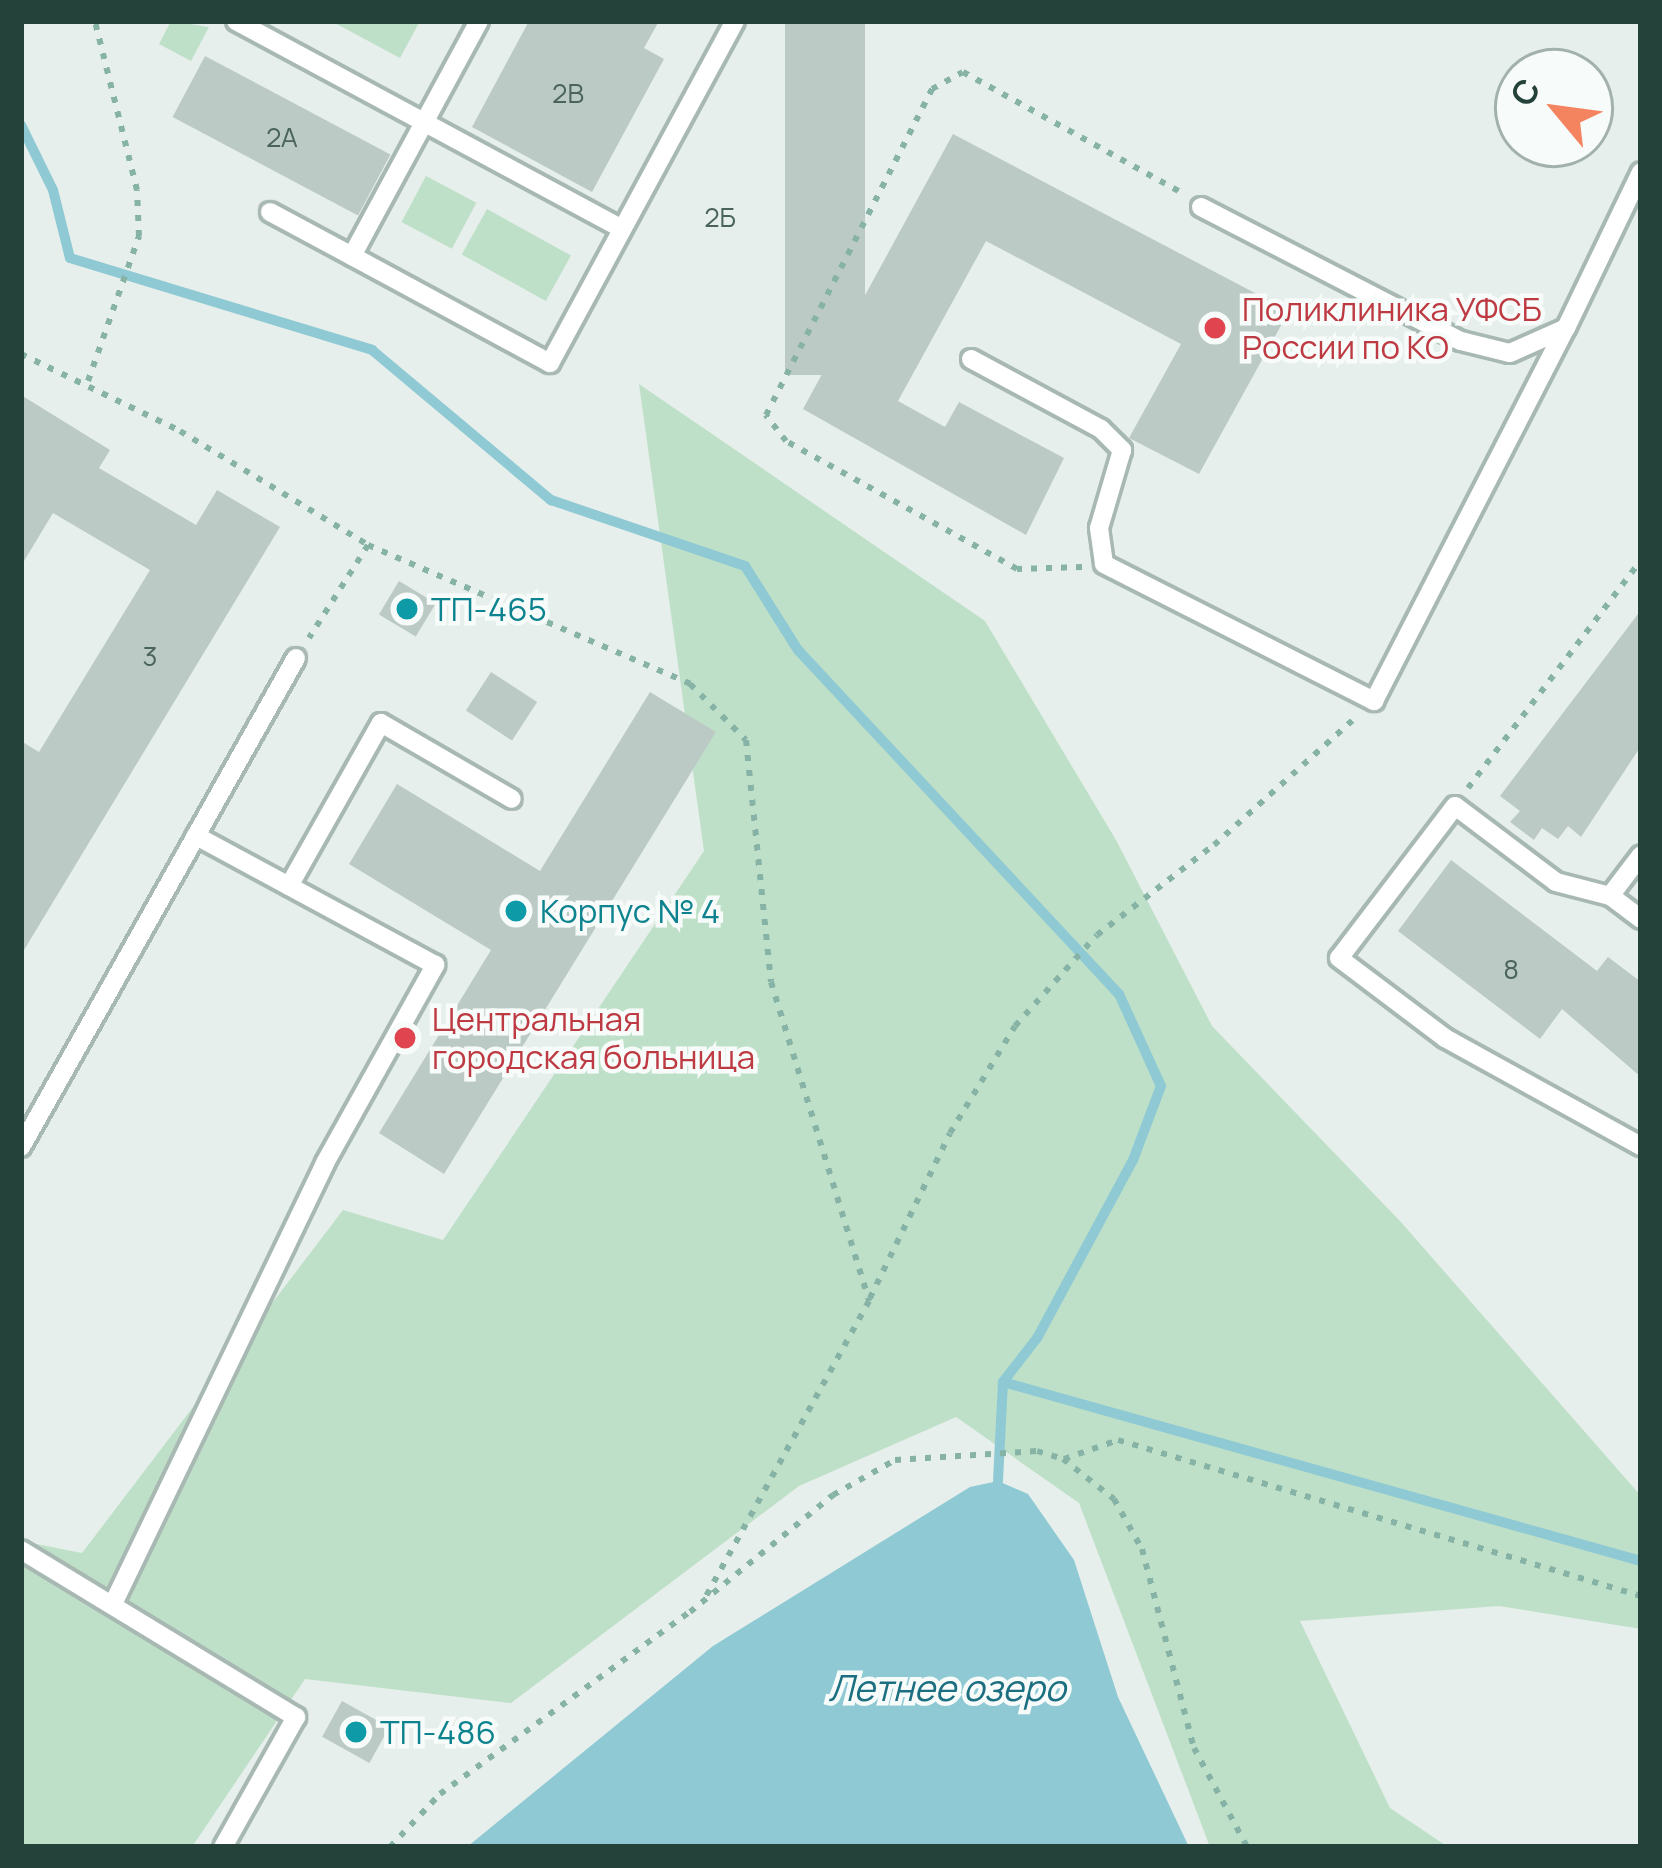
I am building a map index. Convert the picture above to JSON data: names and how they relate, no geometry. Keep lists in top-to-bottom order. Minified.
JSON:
{"water":["Летнее озеро"],"places":["Поликлиника УФСБ России по КО","ТП-465","Корпус № 4","Центральная городская больница","ТП-486"],"house_numbers":["2В","2А","2Б","3","8"],"north":"top left"}
